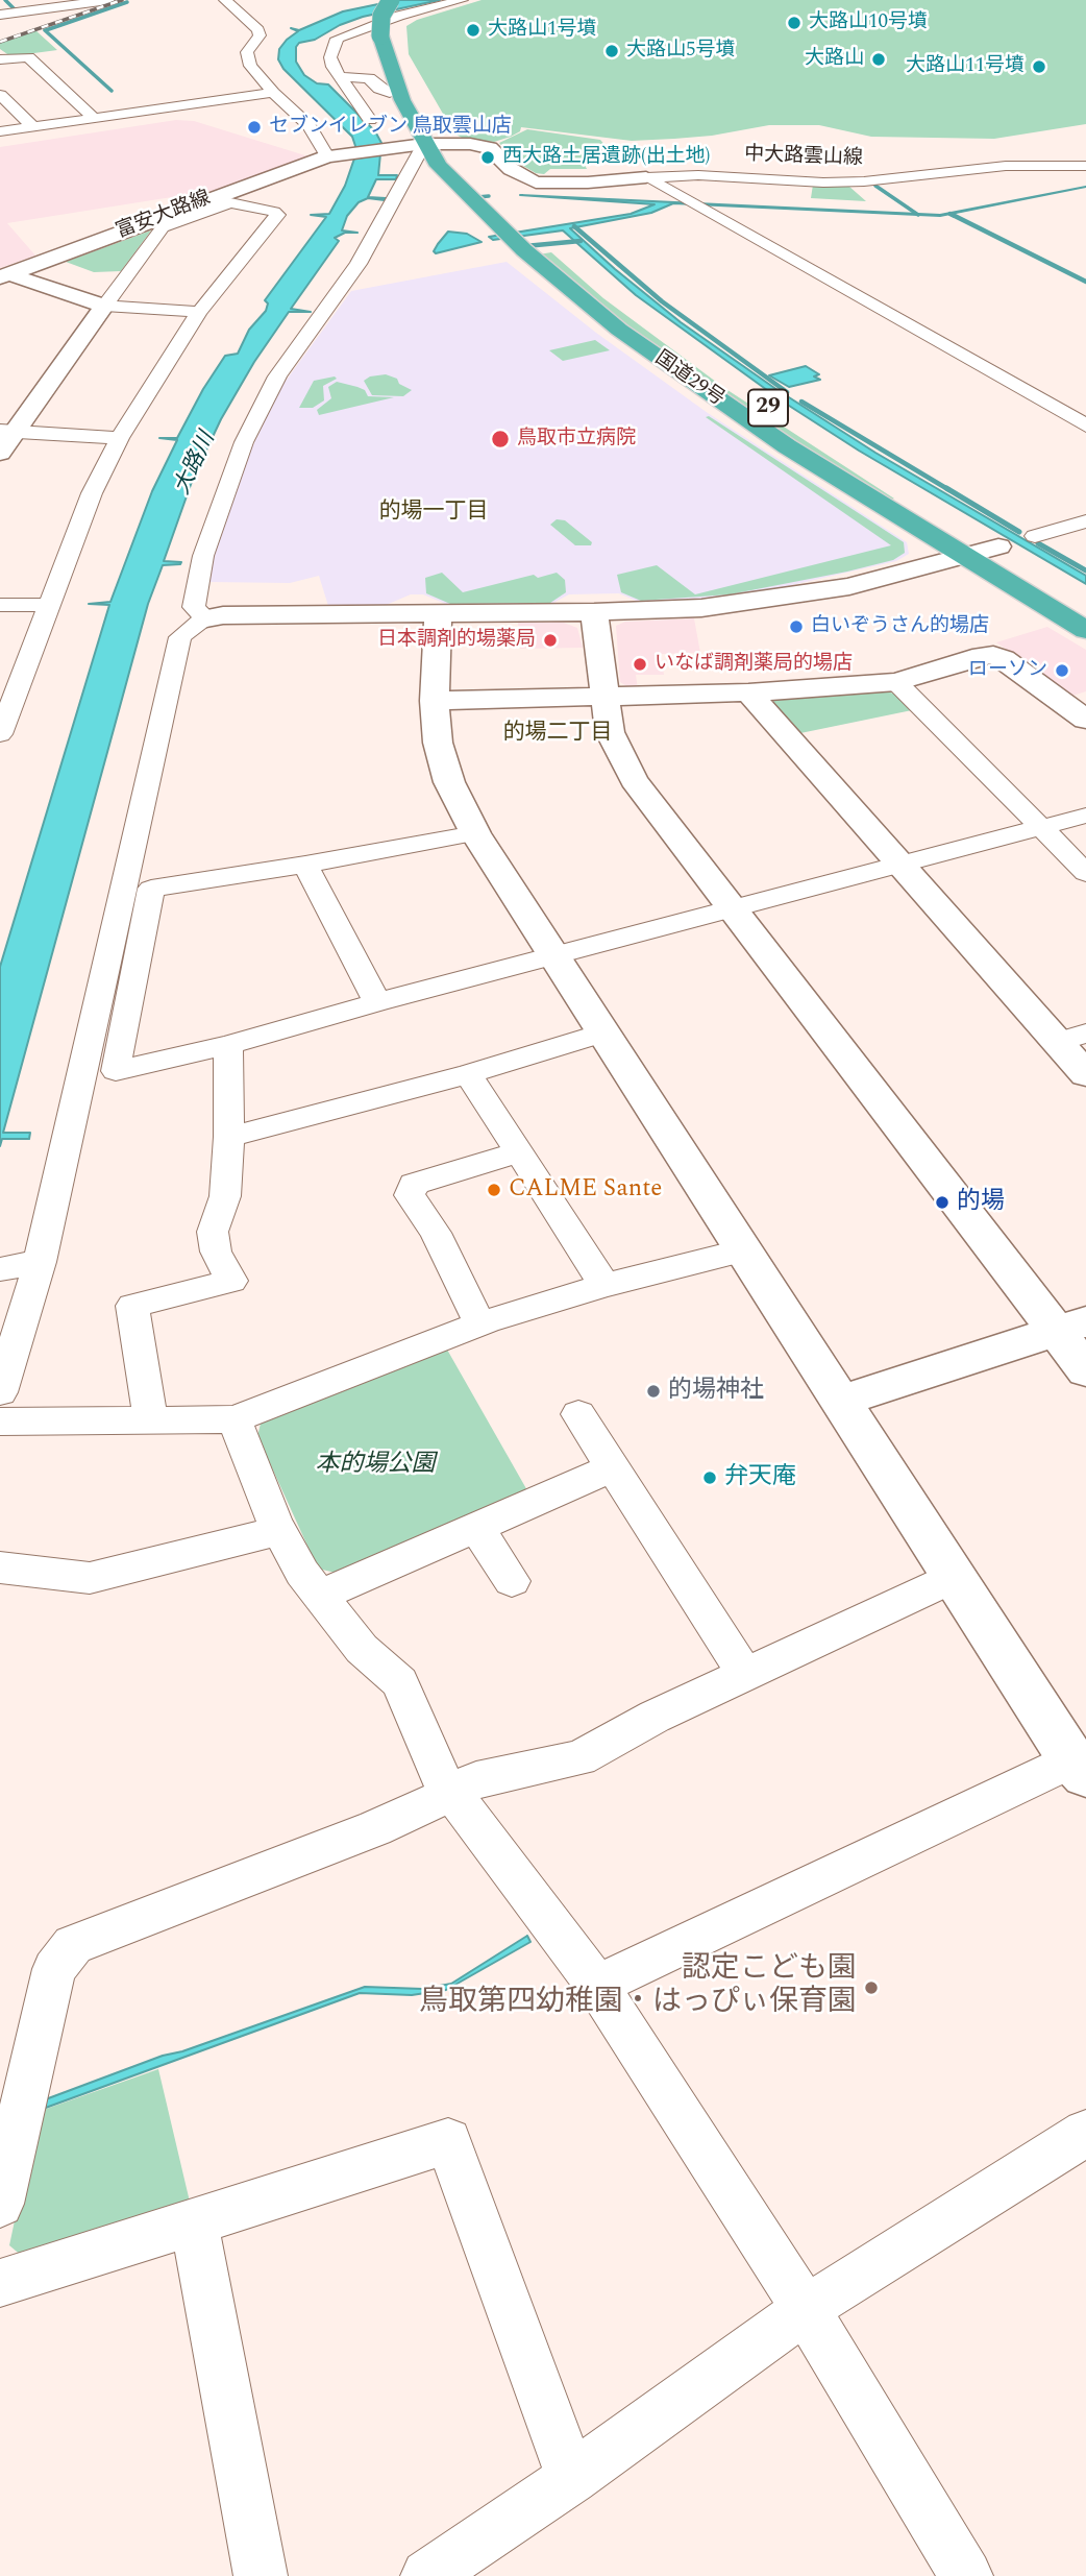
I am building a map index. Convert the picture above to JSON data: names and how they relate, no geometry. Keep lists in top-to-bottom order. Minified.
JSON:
{"streets":{"highway":["国道29号","29"],"street":["中大路雲山線","富安大路線"]},"crossings":[["中大路雲山線","富安大路線"],["中大路雲山線","国道29号"]],"districts":["的場一丁目","的場二丁目"],"water":["大路川"],"parks":["本的場公園"],"places":["大路山10号墳","大路山1号墳","大路山5号墳","大路山","大路山11号墳","セブンイレブン 鳥取雲山店","西大路土居遺跡(出土地)","鳥取市立病院","白いぞうさん的場店","日本調剤的場薬局","いなば調剤薬局的場店","ローソン","CALME Sante","的場","的場神社","弁天庵","認定こども園 鳥取第四幼稚園・はっぴぃ保育園"]}
